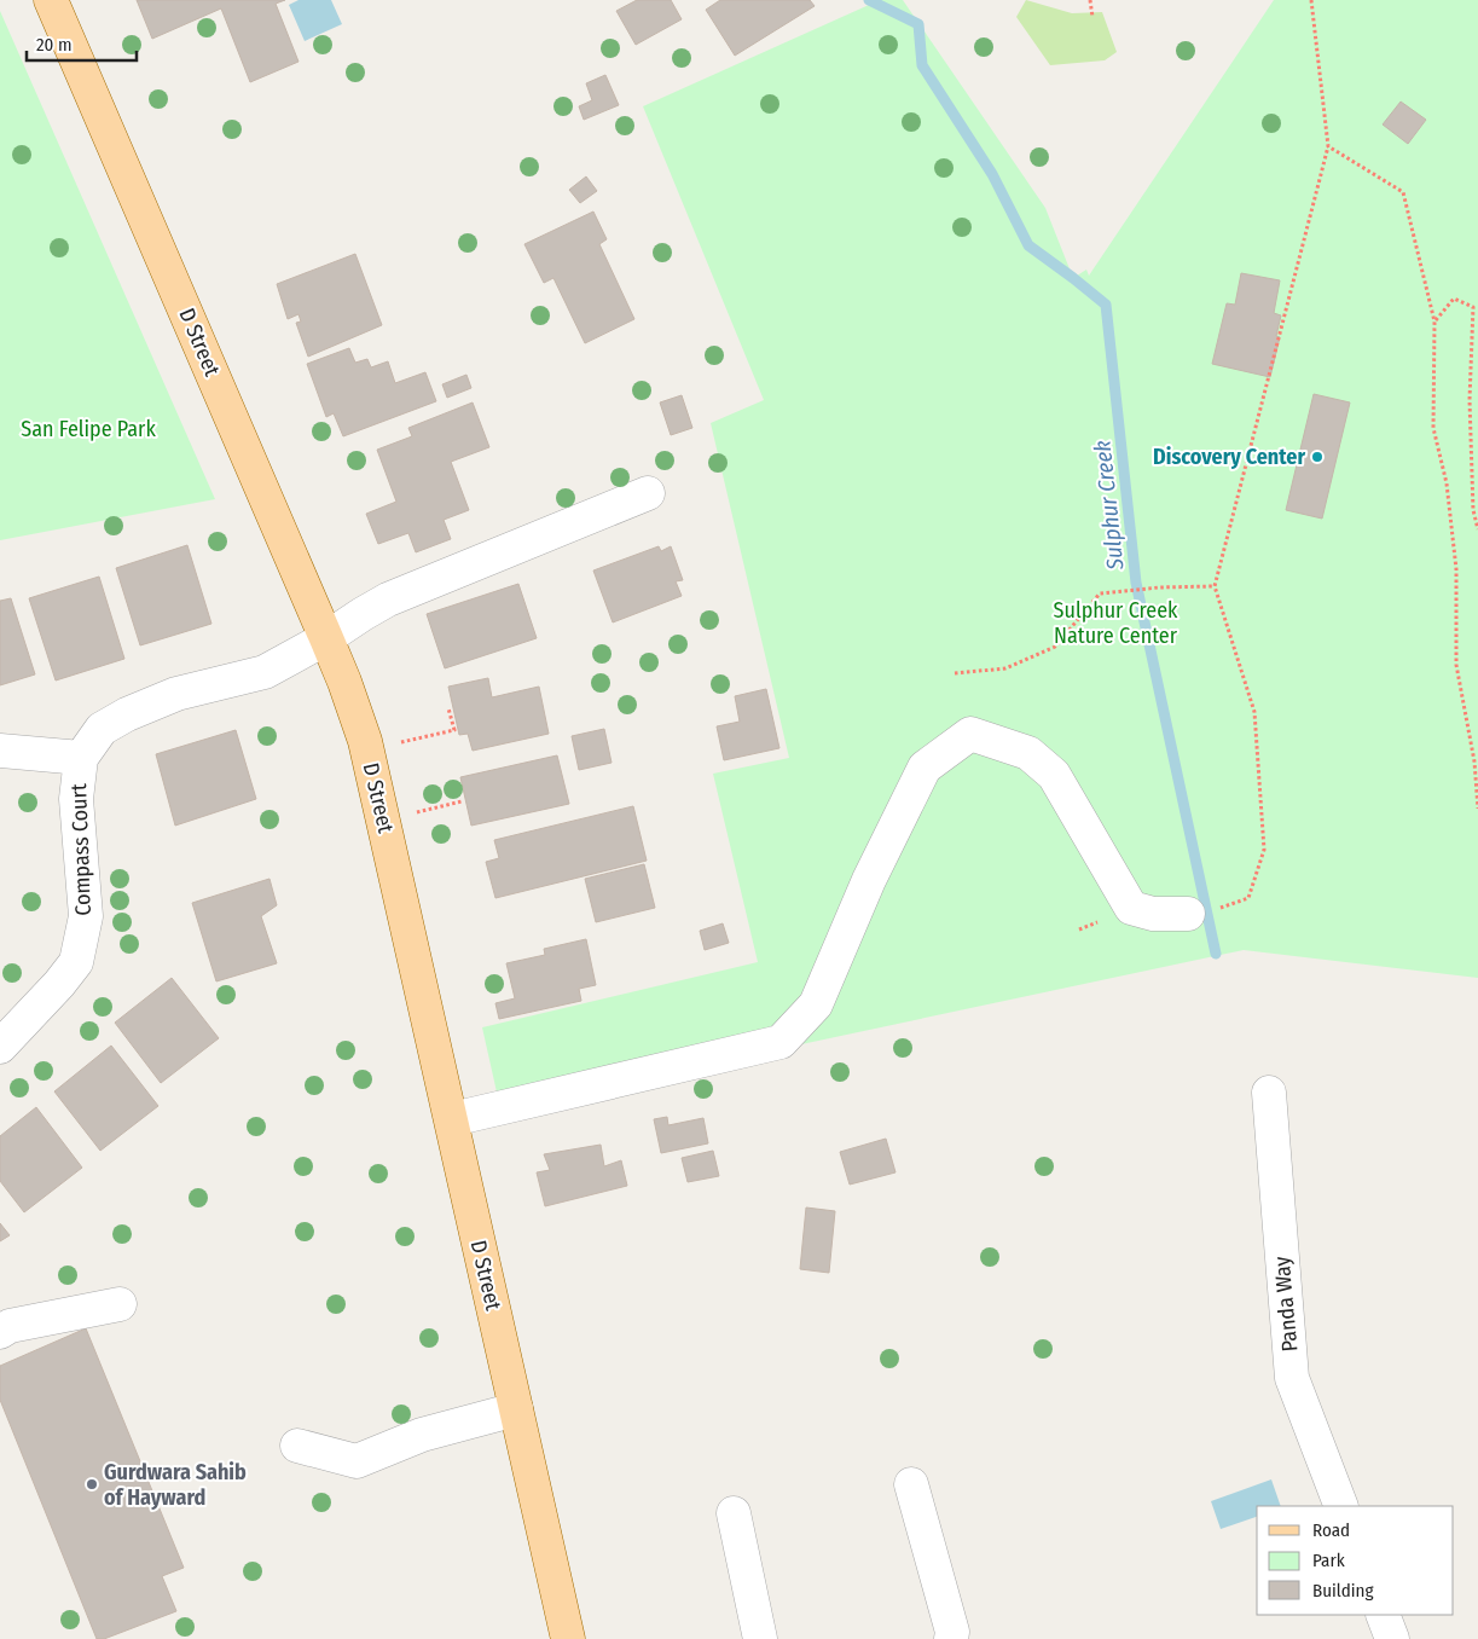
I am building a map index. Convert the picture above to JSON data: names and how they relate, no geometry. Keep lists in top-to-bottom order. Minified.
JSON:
{"streets":{"main road":["D Street"],"street":["Compass Court","Panda Way"]},"crossings":[["D Street","Compass Court"]],"water":["Sulphur Creek"],"parks":["San Felipe Park","Sulphur Creek Nature Center"],"places":["Discovery Center","Gurdwara Sahib of Hayward"],"legend":["Road","Park","Building"],"scale_bar":"20 m"}
